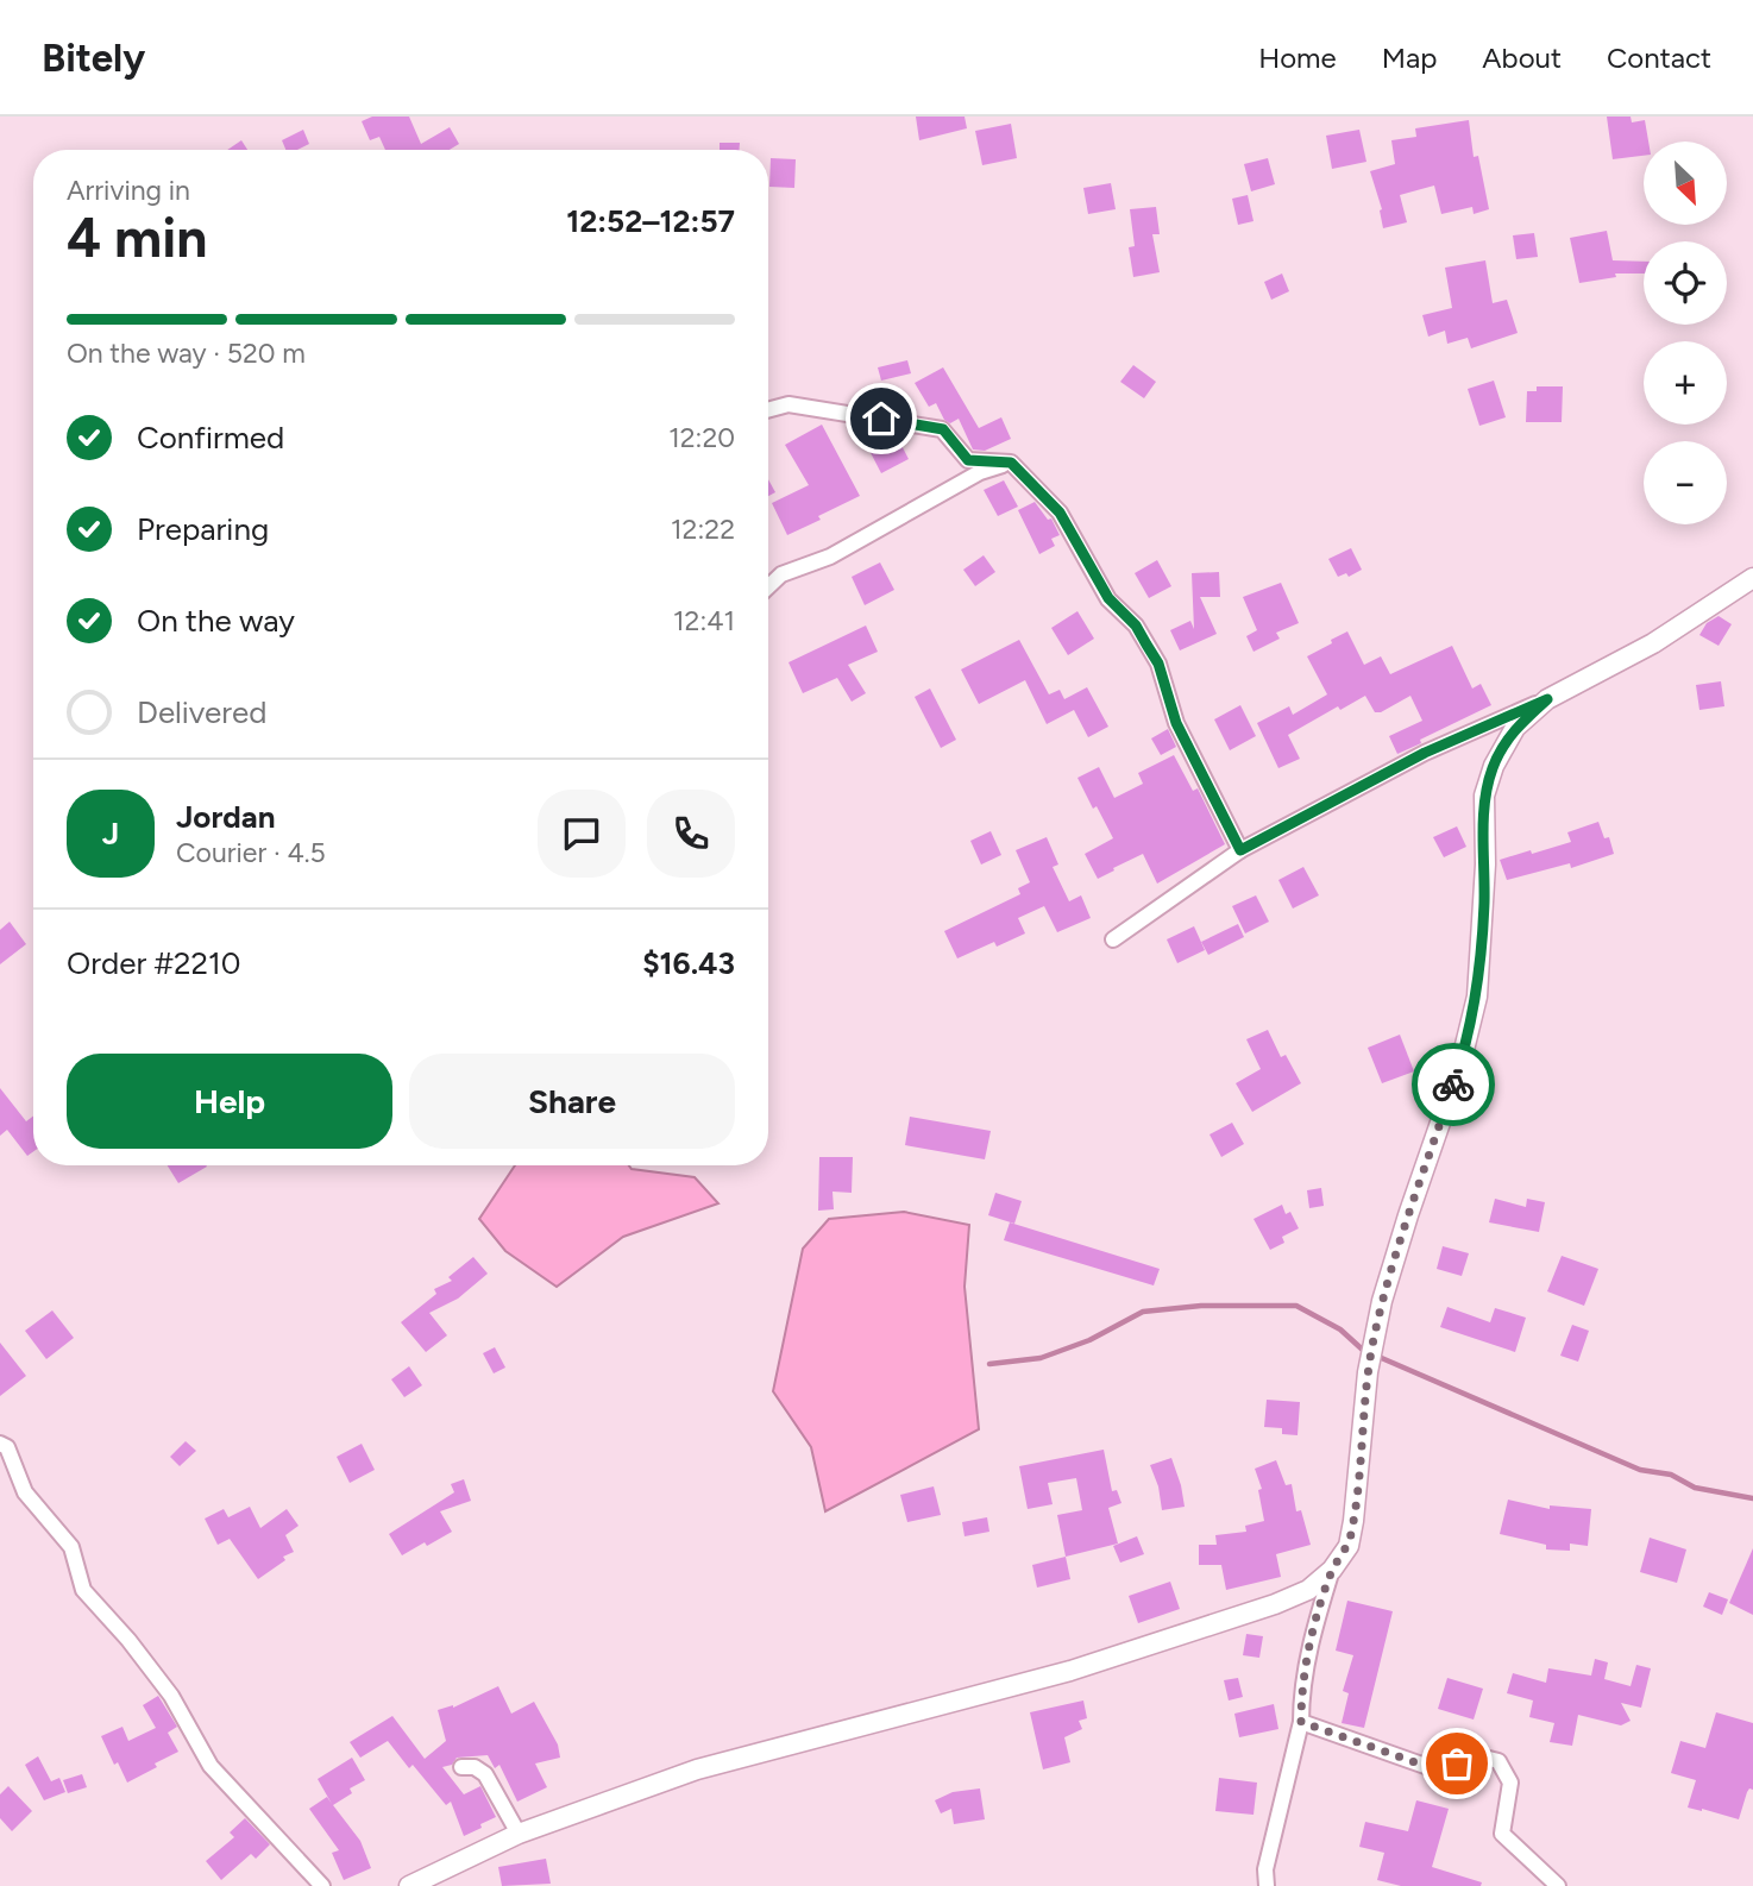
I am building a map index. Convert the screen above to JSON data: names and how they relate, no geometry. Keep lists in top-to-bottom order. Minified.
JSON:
{"north":"bottom right","page":{"header":"Bitely","nav":["Home","Map","About","Contact"],"map_buttons":["+","−"],"heading":["4 min","Arriving in","12:52–12:57"],"panel":["Jordan","Courier · 4.5","Order #2210","$16.43"],"bar":"On the way · 520 m","list":[["Confirmed","12:20"],["Preparing","12:22"],["On the way","12:41"],"Delivered"],"round":"J","buttons":["Help","Share"]}}
